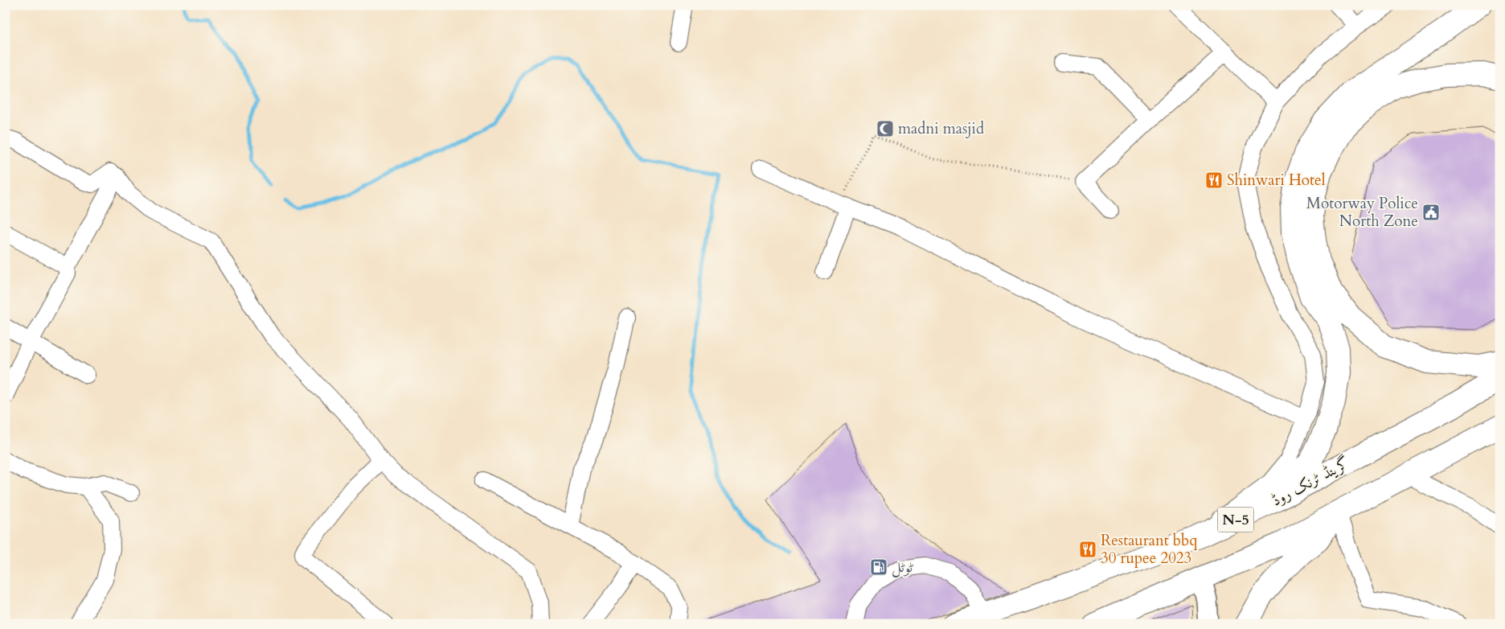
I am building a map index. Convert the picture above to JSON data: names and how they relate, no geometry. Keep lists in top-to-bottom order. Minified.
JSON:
{"streets":{"highway":["گرینڈ ٹرنک روڈ","N-5"]},"places":{"mosque":["madni masjid"],"restaurant":["Shinwari Hotel","Restaurant bbq 30 rupee 2023"],"public building":["Motorway Police North Zone"],"fuel station":["ٹوٹل"]}}
